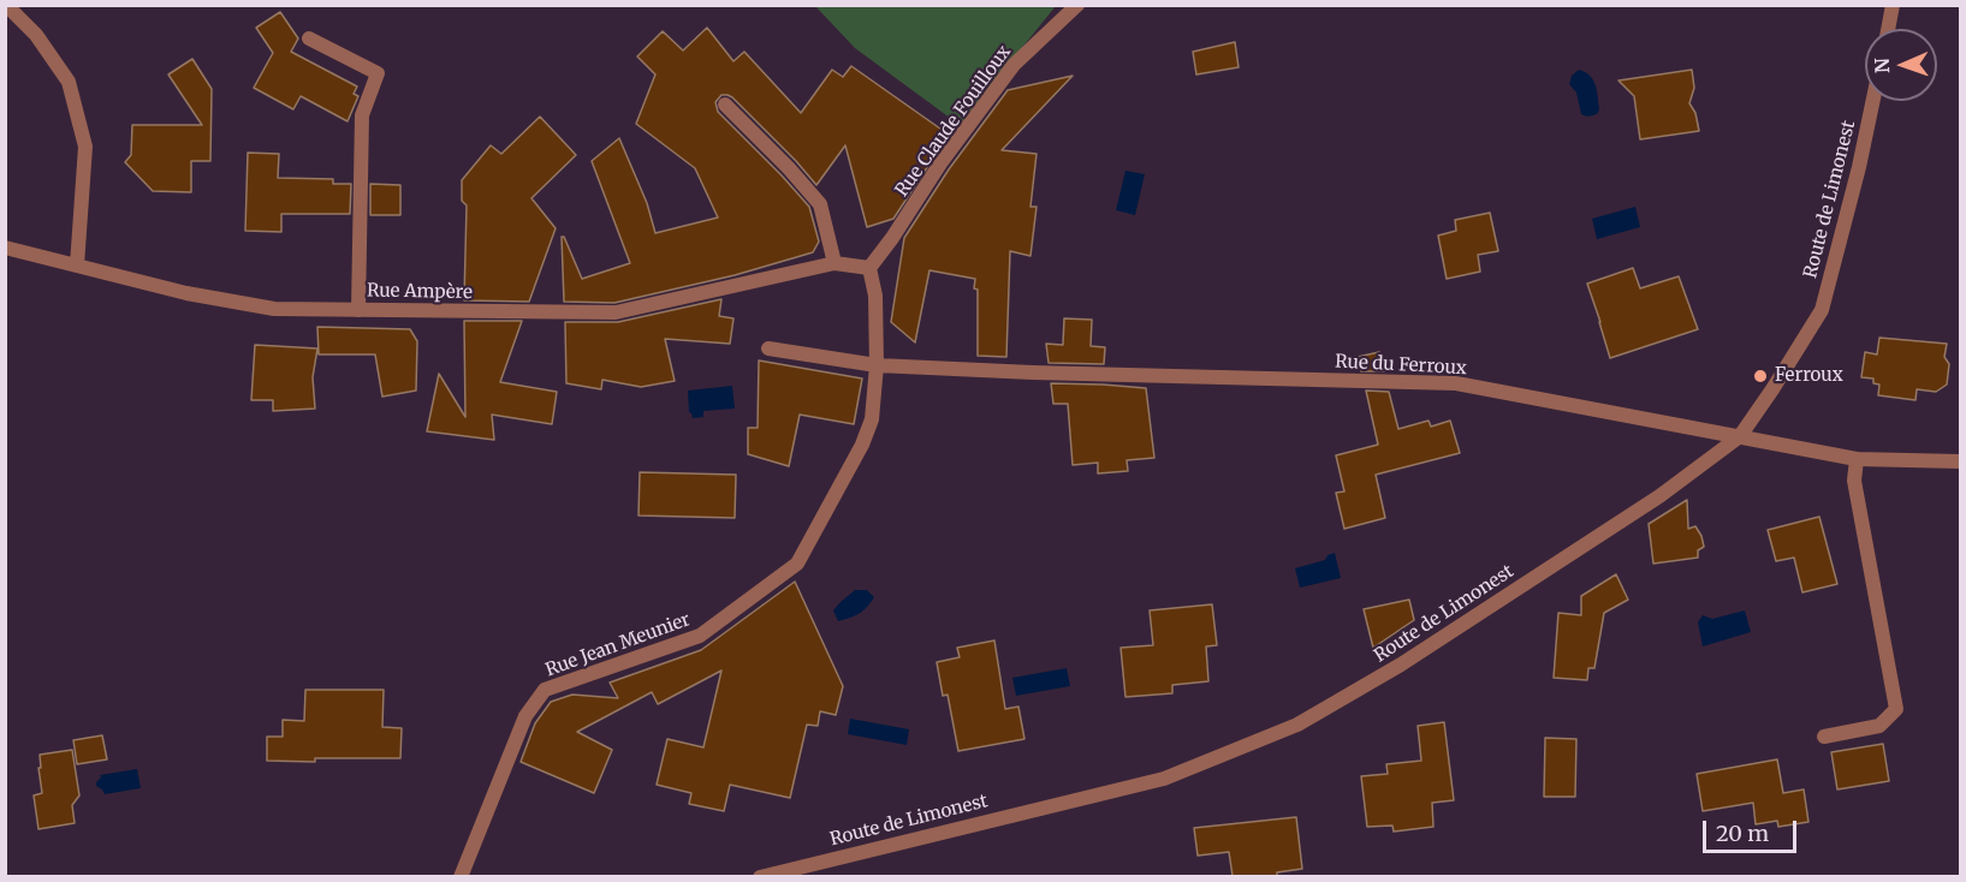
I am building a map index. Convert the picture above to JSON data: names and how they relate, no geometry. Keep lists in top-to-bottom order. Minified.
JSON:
{"streets":{"street":["Rue Claude Fouilloux","Route de Limonest","Rue Ampère","Rue du Ferroux","Rue Jean Meunier"]},"crossings":[["Rue Claude Fouilloux","Rue Jean Meunier"],["Route de Limonest","Rue du Ferroux"],["Rue du Ferroux","Rue Jean Meunier"]],"places":["Ferroux"],"scale_bar":"20 m","north":"left"}
